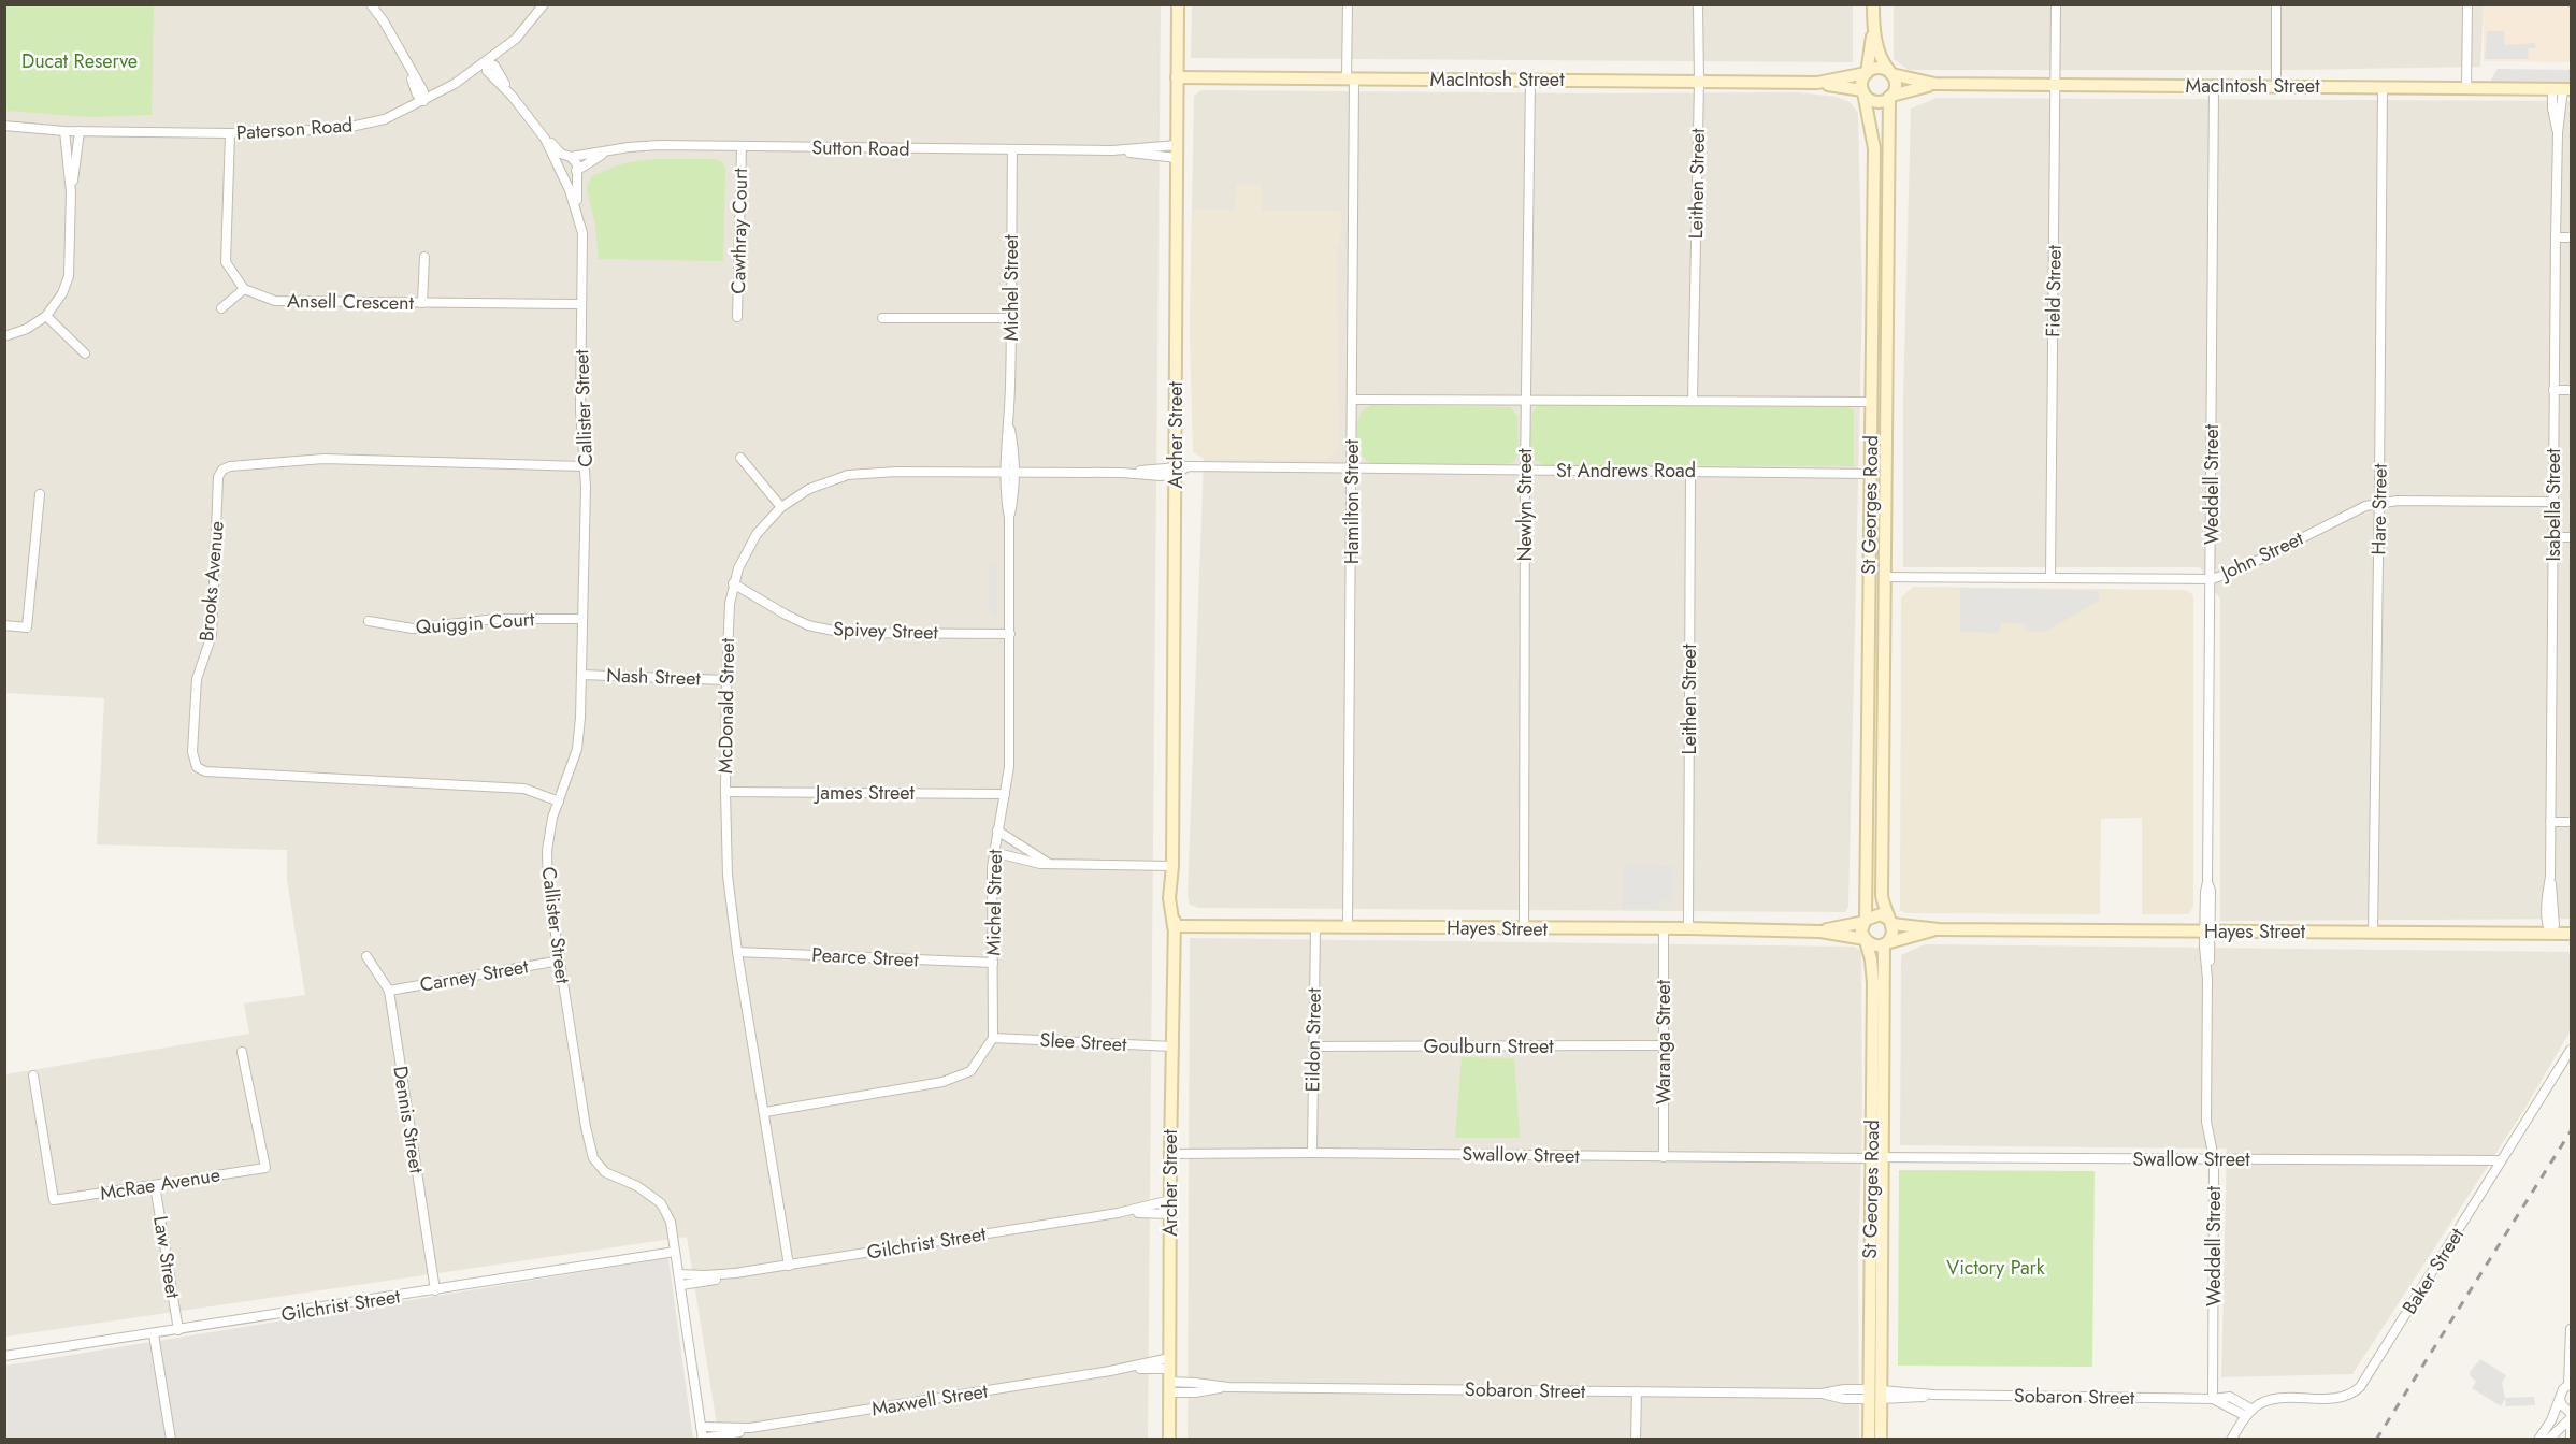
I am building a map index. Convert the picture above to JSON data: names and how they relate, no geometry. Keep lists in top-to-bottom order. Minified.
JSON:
{"streets":{"street":["MacIntosh Street","Paterson Road","Sutton Road","Leithen Street","Cawthray Court","Michel Street","Field Street","Ansell Crescent","Callister Street","Archer Street","St Andrews Road","Weddell Street","Hamilton Street","Newlyn Street","St Georges Road","Isabella Street","Hare Street","John Street","Brooks Avenue","Quiggin Court","Spivey Street","Nash Street","McDonald Street","James Street","Hayes Street","Pearce Street","Carney Street","Eildon Street","Slee Street","Waranga Street","Goulburn Street","Dennis Street","Swallow Street","McRae Avenue","Gilchrist Street","Law Street","Baker Street","Sobaron Street","Maxwell Street"]},"crossings":[["MacIntosh Street","Leithen Street"],["MacIntosh Street","Field Street"],["MacIntosh Street","Archer Street"],["MacIntosh Street","Weddell Street"],["MacIntosh Street","Hamilton Street"],["MacIntosh Street","Newlyn Street"],["MacIntosh Street","St Georges Road"],["MacIntosh Street","Isabella Street"],["MacIntosh Street","Hare Street"],["Paterson Road","Callister Street"],["Sutton Road","Cawthray Court"],["Sutton Road","Michel Street"],["Sutton Road","Callister Street"],["Sutton Road","Archer Street"],["Leithen Street","St Andrews Road"],["Leithen Street","Hayes Street"],["Michel Street","Spivey Street"],["Michel Street","McDonald Street"],["Michel Street","James Street"],["Michel Street","Pearce Street"],["Michel Street","Slee Street"],["Field Street","John Street"],["Ansell Crescent","Callister Street"],["Callister Street","Brooks Avenue"],["Callister Street","Quiggin Court"],["Callister Street","Nash Street"],["Callister Street","Carney Street"],["Callister Street","Gilchrist Street"],["Callister Street","Maxwell Street"],["Archer Street","St Andrews Road"],["Archer Street","McDonald Street"],["Archer Street","Hayes Street"],["Archer Street","Slee Street"],["Archer Street","Swallow Street"],["Archer Street","Gilchrist Street"],["Archer Street","Sobaron Street"],["Archer Street","Maxwell Street"],["St Andrews Road","Hamilton Street"],["St Andrews Road","Newlyn Street"],["St Andrews Road","St Georges Road"],["St Andrews Road","McDonald Street"],["Weddell Street","John Street"],["Weddell Street","Hayes Street"],["Weddell Street","Swallow Street"],["Weddell Street","Sobaron Street"],["Hamilton Street","Hayes Street"],["Newlyn Street","Hayes Street"],["St Georges Road","John Street"],["St Georges Road","Hayes Street"],["St Georges Road","Swallow Street"],["St Georges Road","Sobaron Street"],["Isabella Street","John Street"],["Isabella Street","Hayes Street"],["Hare Street","John Street"],["Hare Street","Hayes Street"],["Spivey Street","McDonald Street"],["Nash Street","McDonald Street"],["McDonald Street","James Street"],["McDonald Street","Pearce Street"],["McDonald Street","Gilchrist Street"],["Hayes Street","Eildon Street"],["Hayes Street","Waranga Street"],["Carney Street","Dennis Street"],["Eildon Street","Goulburn Street"],["Eildon Street","Swallow Street"],["Waranga Street","Goulburn Street"],["Waranga Street","Swallow Street"],["Dennis Street","Gilchrist Street"],["Swallow Street","Baker Street"],["McRae Avenue","Law Street"],["Gilchrist Street","Law Street"],["Baker Street","Sobaron Street"]],"parks":["Ducat Reserve","Victory Park"]}
